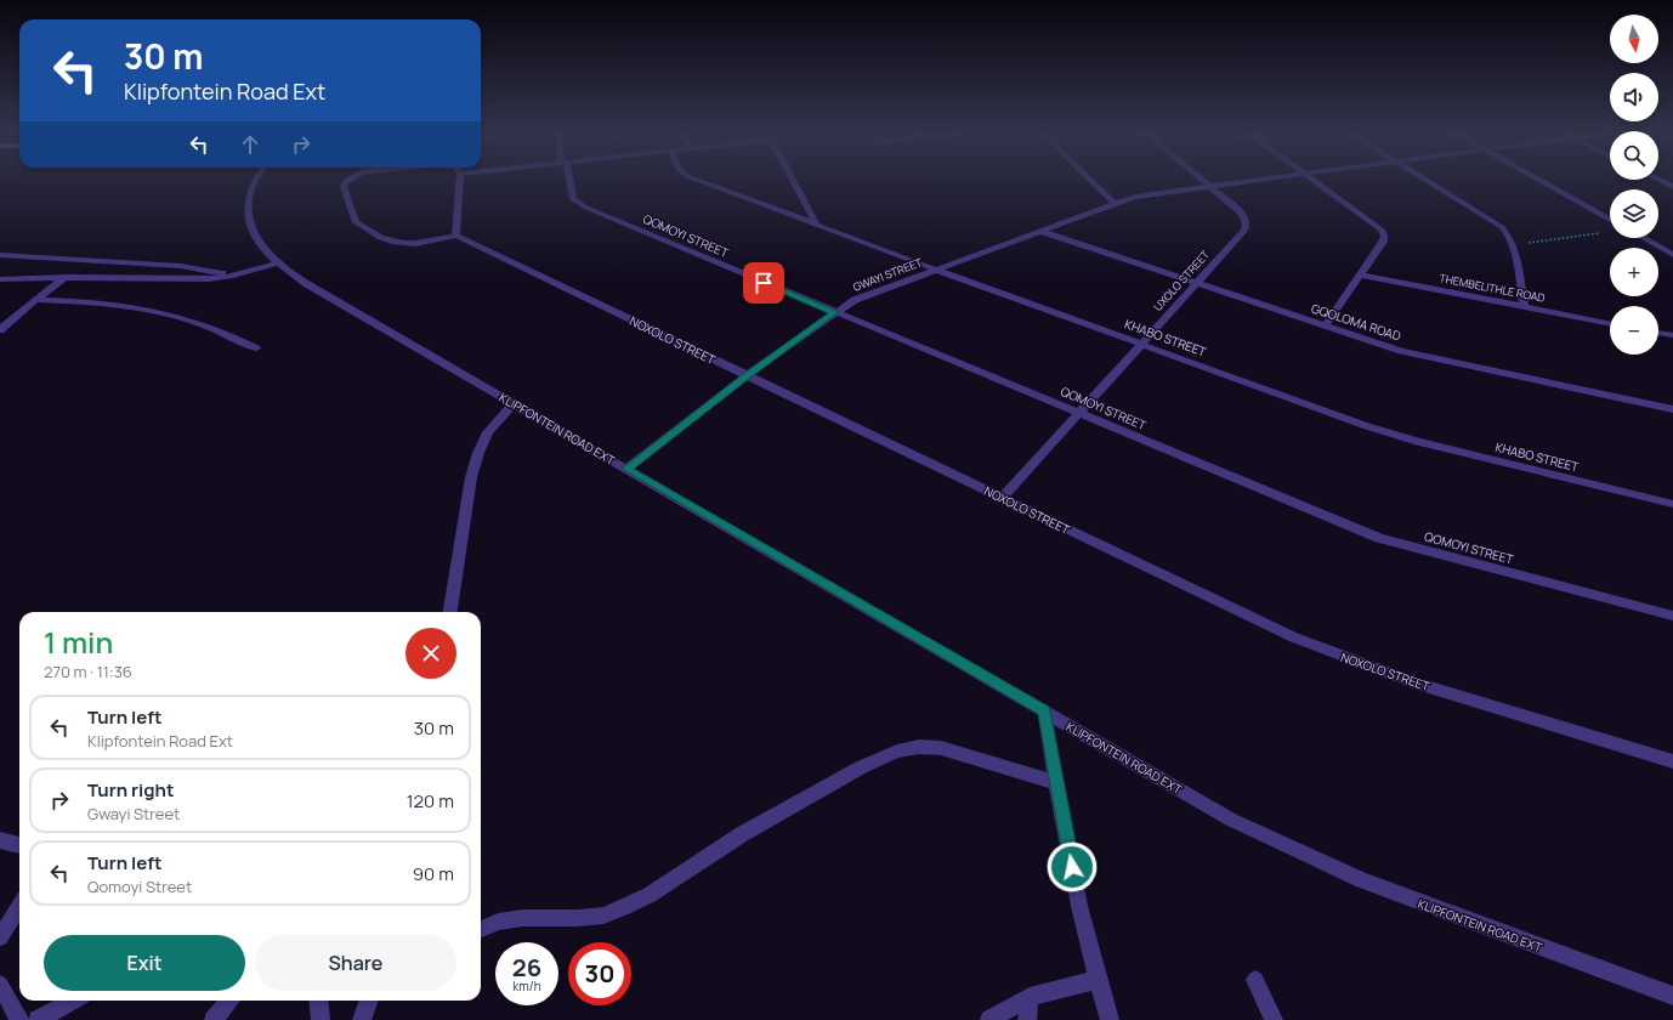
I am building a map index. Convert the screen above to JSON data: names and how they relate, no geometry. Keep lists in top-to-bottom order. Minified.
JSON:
{"streets":{"street":["QOMOYI STREET","GWAYI STREET","UXOLO STREET","THEMBELITHLE ROAD","GQOLOMA ROAD","KHABO STREET","NOXOLO STREET","KLIPFONTEIN ROAD EXT"]},"crossings":[["QOMOYI STREET","GWAYI STREET"],["QOMOYI STREET","UXOLO STREET"],["GWAYI STREET","UXOLO STREET"],["GWAYI STREET","GQOLOMA ROAD"],["GWAYI STREET","KHABO STREET"],["GWAYI STREET","NOXOLO STREET"],["GWAYI STREET","KLIPFONTEIN ROAD EXT"],["UXOLO STREET","GQOLOMA ROAD"],["UXOLO STREET","KHABO STREET"],["UXOLO STREET","NOXOLO STREET"]],"north":"bottom","page":{"map_buttons":["+","−"],"turn":["30 m","Klipfontein Road Ext"],"heading":["1 min","270 m · 11:36"],"list":[{"name":"Turn left","note":"Klipfontein Road Ext","value":"30 m"},{"name":"Turn right","note":"Gwayi Street","value":"120 m"},{"name":"Turn left","note":"Qomoyi Street","value":"90 m"}],"buttons":["Exit","Share"],"speed":"26 km/h","limit":"30"}}
